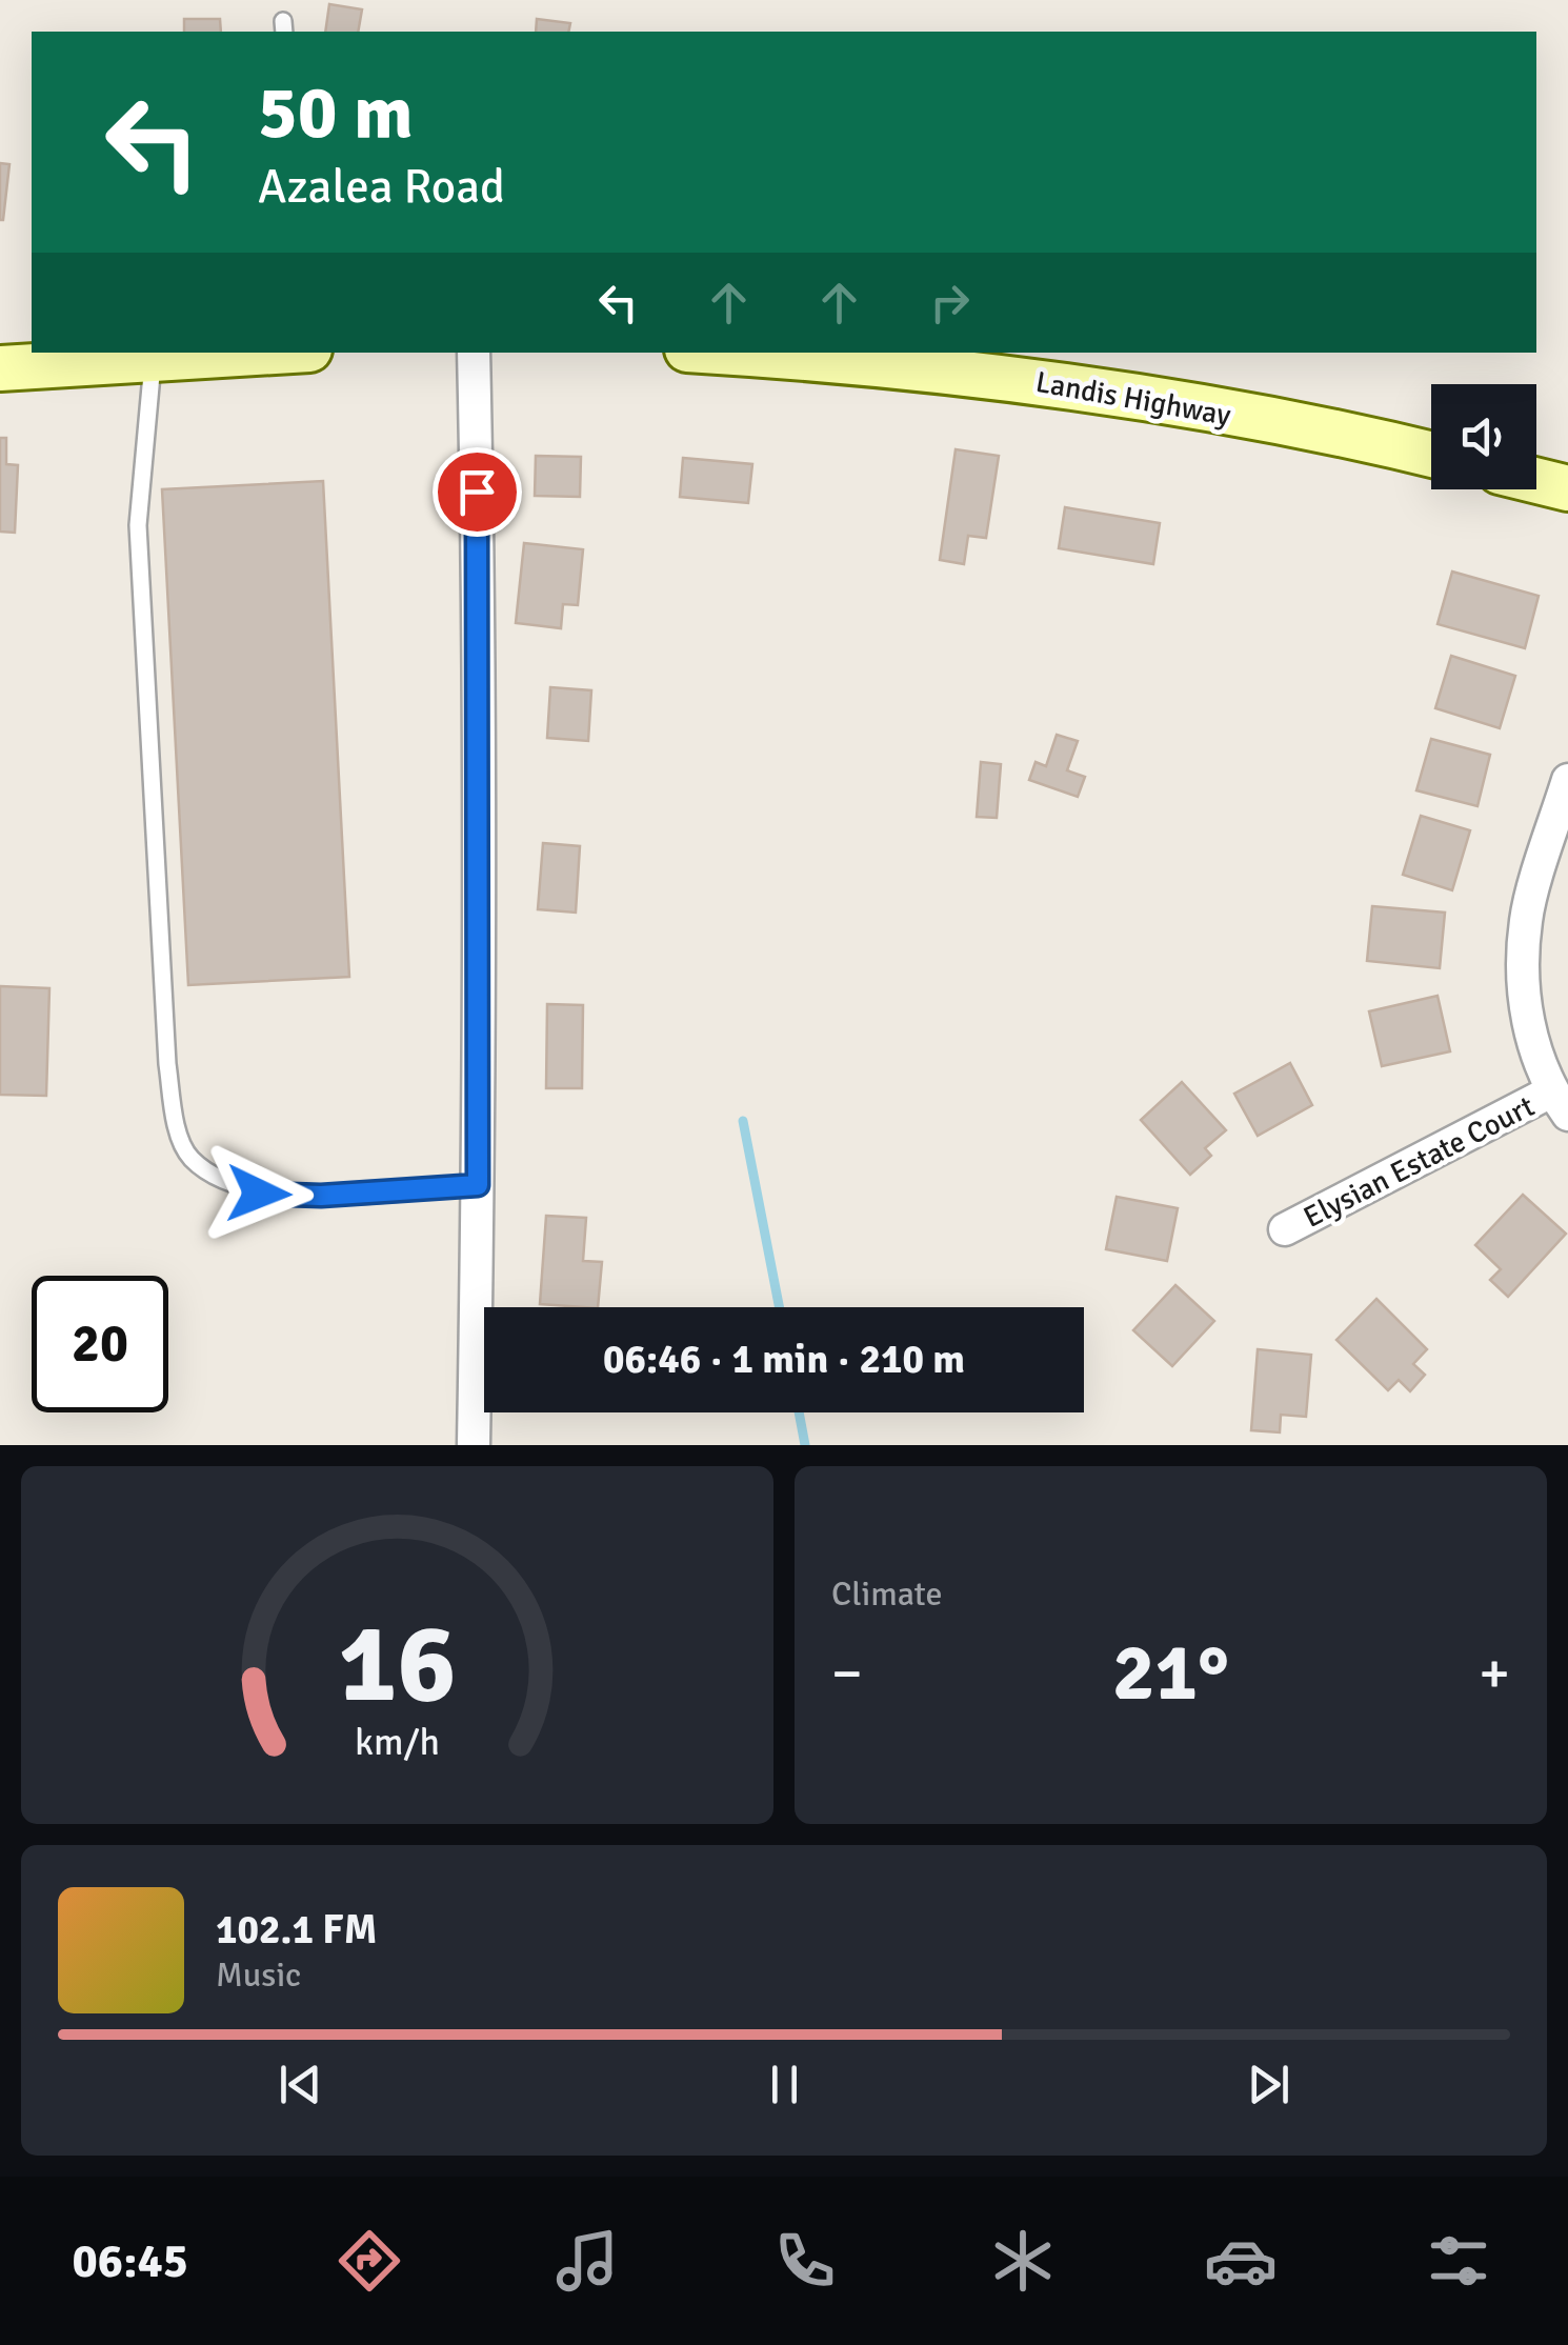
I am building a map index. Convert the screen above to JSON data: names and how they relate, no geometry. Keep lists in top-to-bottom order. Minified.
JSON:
{"streets":{"main road":["Landis Highway"],"street":["Elysian Estate Court"]},"page":{"turn":["50 m","Azalea Road"],"limit":"20","trip":"06:46 · 1 min · 210 m","tile":"Climate","heat":["−","21°","+"],"song":["102.1 FM","Music"],"tabs":"06:45","gauge":["16","km/h"]}}
